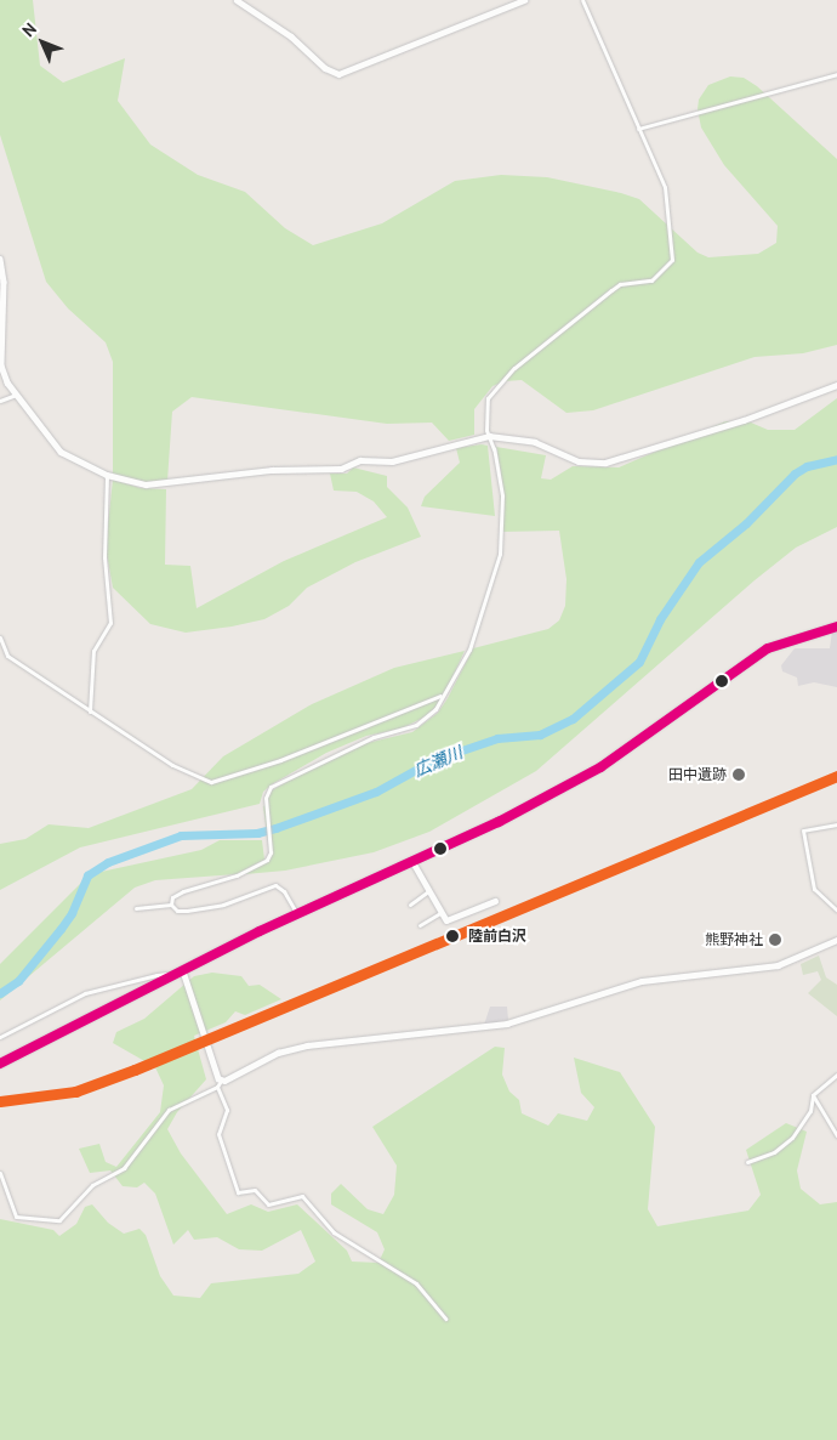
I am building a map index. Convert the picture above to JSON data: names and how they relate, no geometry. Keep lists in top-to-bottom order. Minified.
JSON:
{"water":["広瀬川"],"places":["田中遺跡","陸前白沢","熊野神社"],"north":"top left"}
